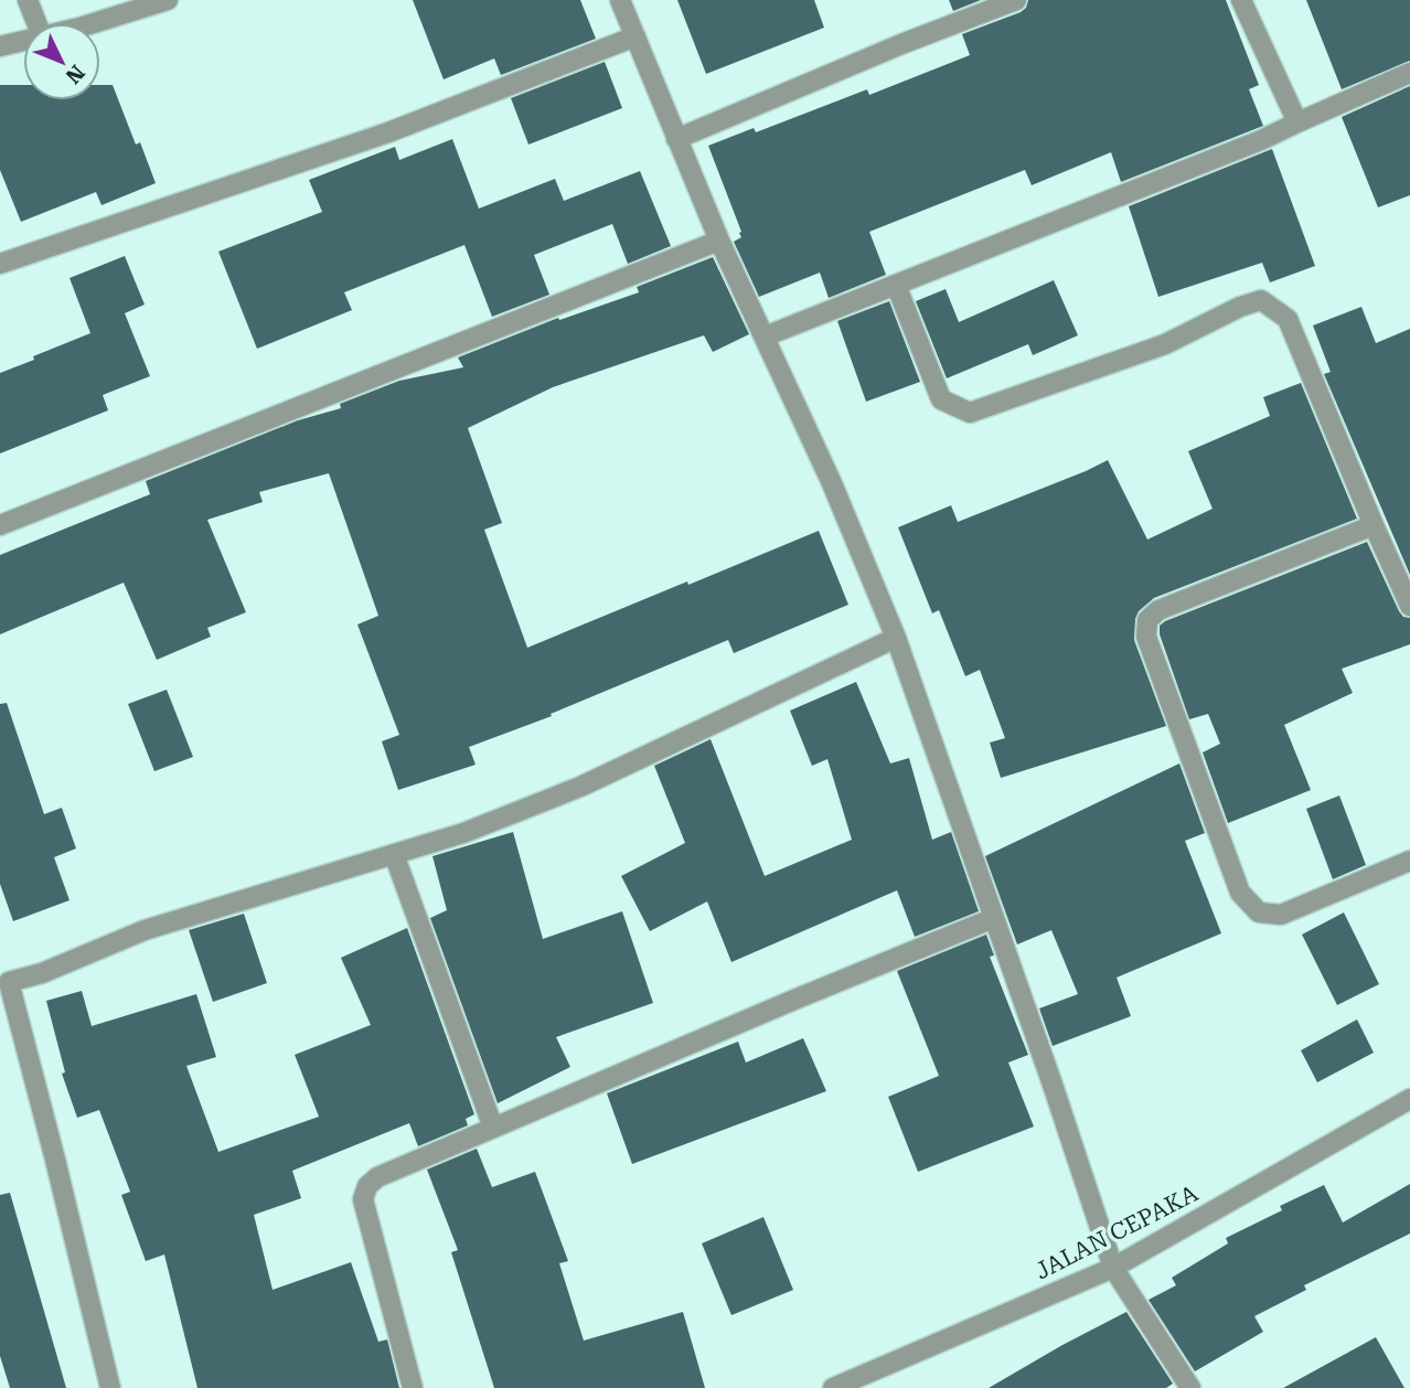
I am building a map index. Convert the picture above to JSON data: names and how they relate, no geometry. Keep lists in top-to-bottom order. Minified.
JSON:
{"streets":{"street":["JALAN CEPAKA"]},"north":"bottom right"}
